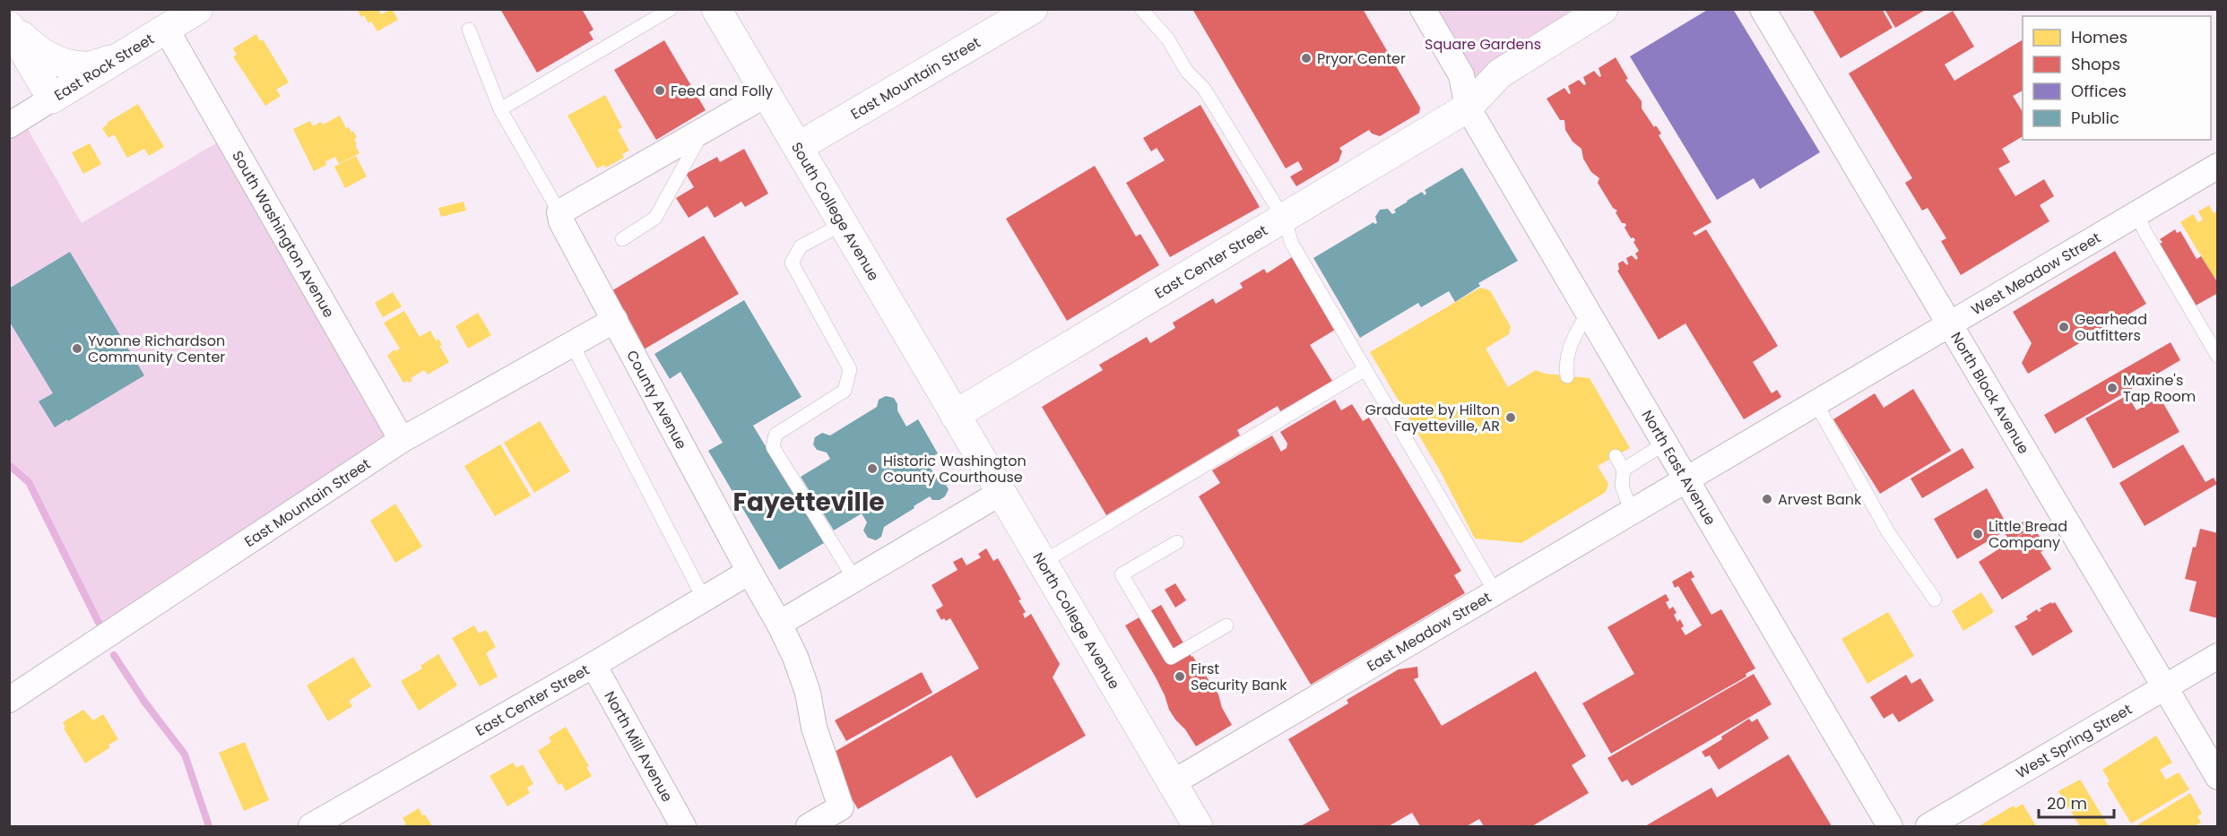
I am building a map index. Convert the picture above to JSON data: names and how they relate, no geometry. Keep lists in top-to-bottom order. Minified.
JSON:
{"streets":{"street":["East Rock Street","East Mountain Street","South College Avenue","South Washington Avenue","East Center Street","West Meadow Street","North Block Avenue","County Avenue","North East Avenue","North College Avenue","East Meadow Street","West Spring Street","North Mill Avenue"]},"crossings":[["East Rock Street","South Washington Avenue"],["East Mountain Street","South College Avenue"],["East Mountain Street","South Washington Avenue"],["East Mountain Street","County Avenue"],["South College Avenue","East Center Street"],["South College Avenue","North College Avenue"],["East Center Street","County Avenue"],["East Center Street","North East Avenue"],["East Center Street","North College Avenue"],["East Center Street","North Mill Avenue"],["West Meadow Street","North Block Avenue"],["West Meadow Street","North East Avenue"],["West Meadow Street","East Meadow Street"],["North Block Avenue","West Spring Street"],["North East Avenue","East Meadow Street"],["North College Avenue","East Meadow Street"]],"districts":["Fayetteville"],"parks":["Square Gardens"],"places":["Pryor Center","Feed and Folly","Gearhead Outfitters","Yvonne Richardson Community Center","Maxine's Tap Room","Graduate by Hilton Fayetteville, AR","Historic Washington County Courthouse","Arvest Bank","Little Bread Company","First Security Bank"],"legend":["Homes","Shops","Offices","Public"],"scale_bar":"20 m"}
